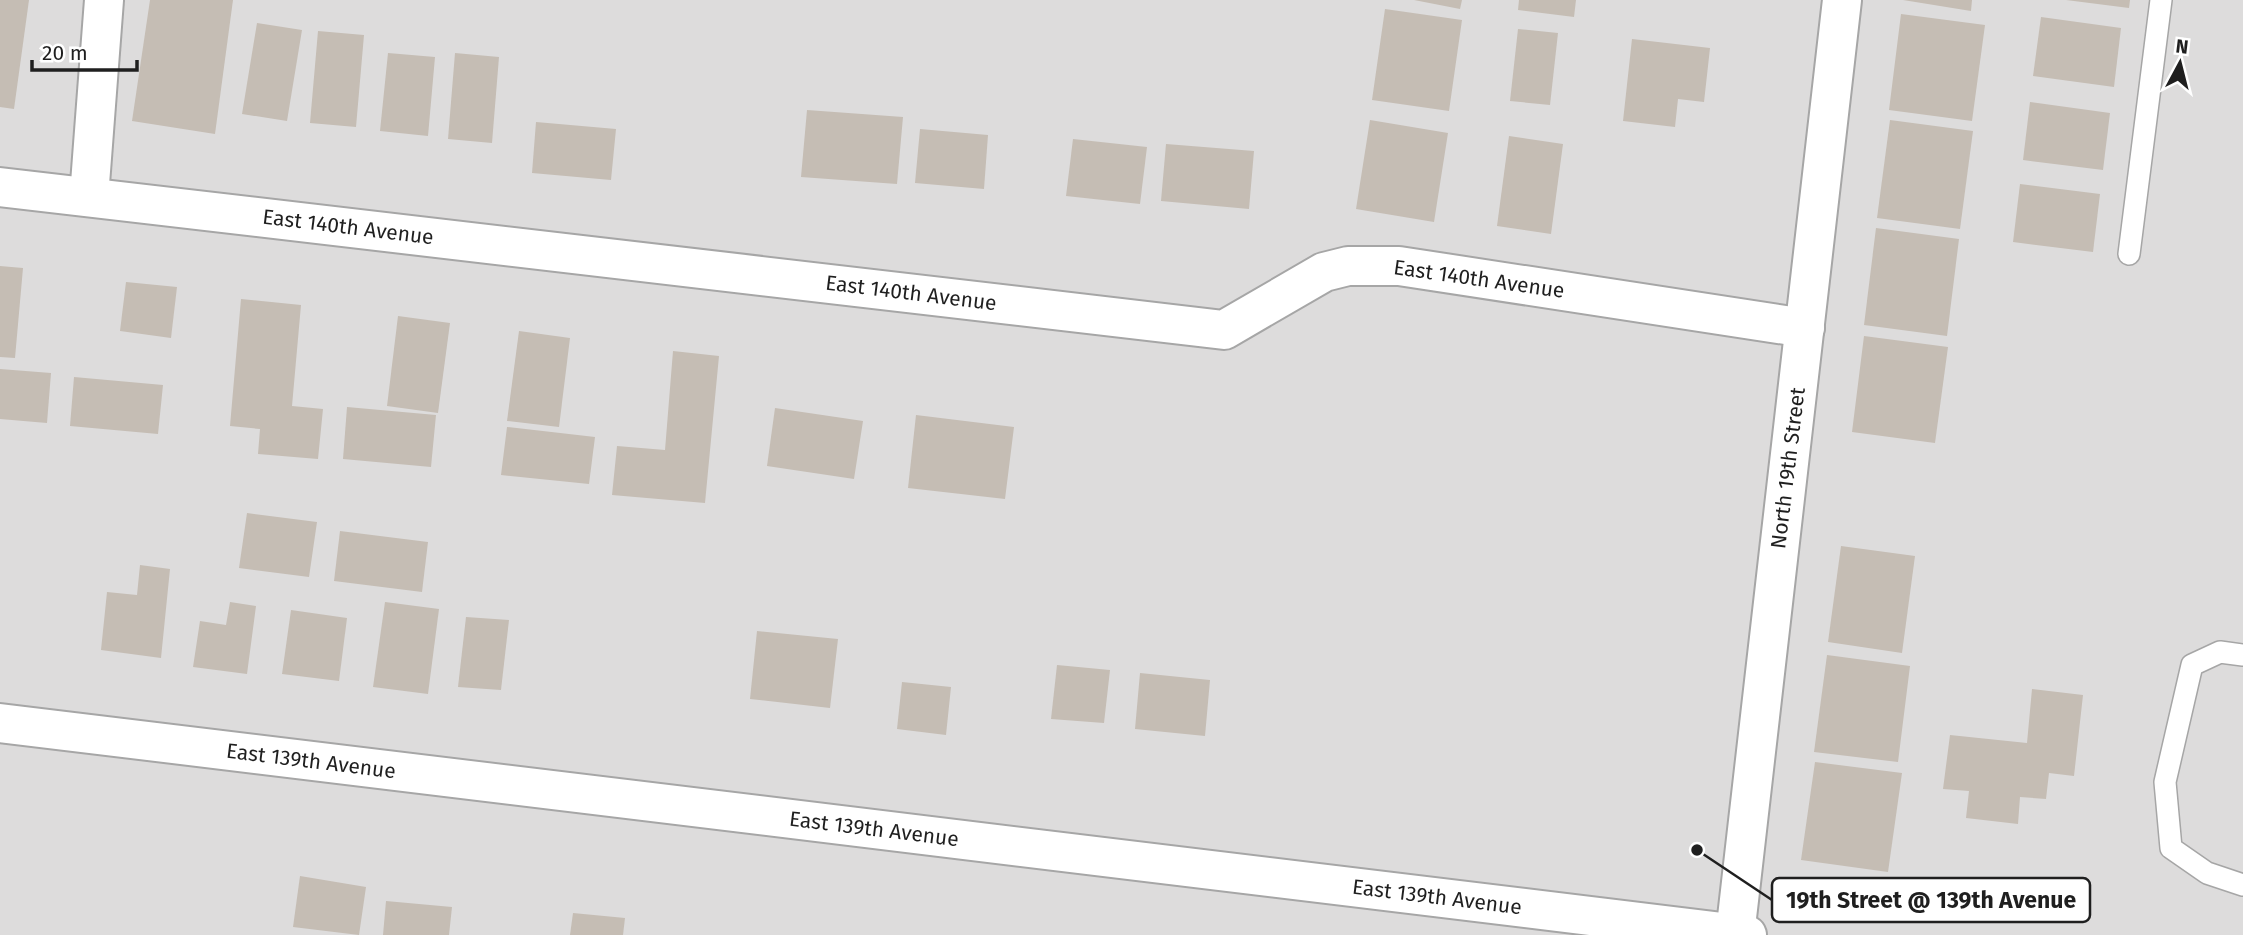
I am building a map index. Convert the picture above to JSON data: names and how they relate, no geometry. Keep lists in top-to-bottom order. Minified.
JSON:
{"streets":{"street":["East 140th Avenue","North 19th Street","East 139th Avenue"]},"crossings":[["East 140th Avenue","North 19th Street"],["North 19th Street","East 139th Avenue"]],"places":["19th Street @ 139th Avenue"],"scale_bar":"20 m","north":"top"}
